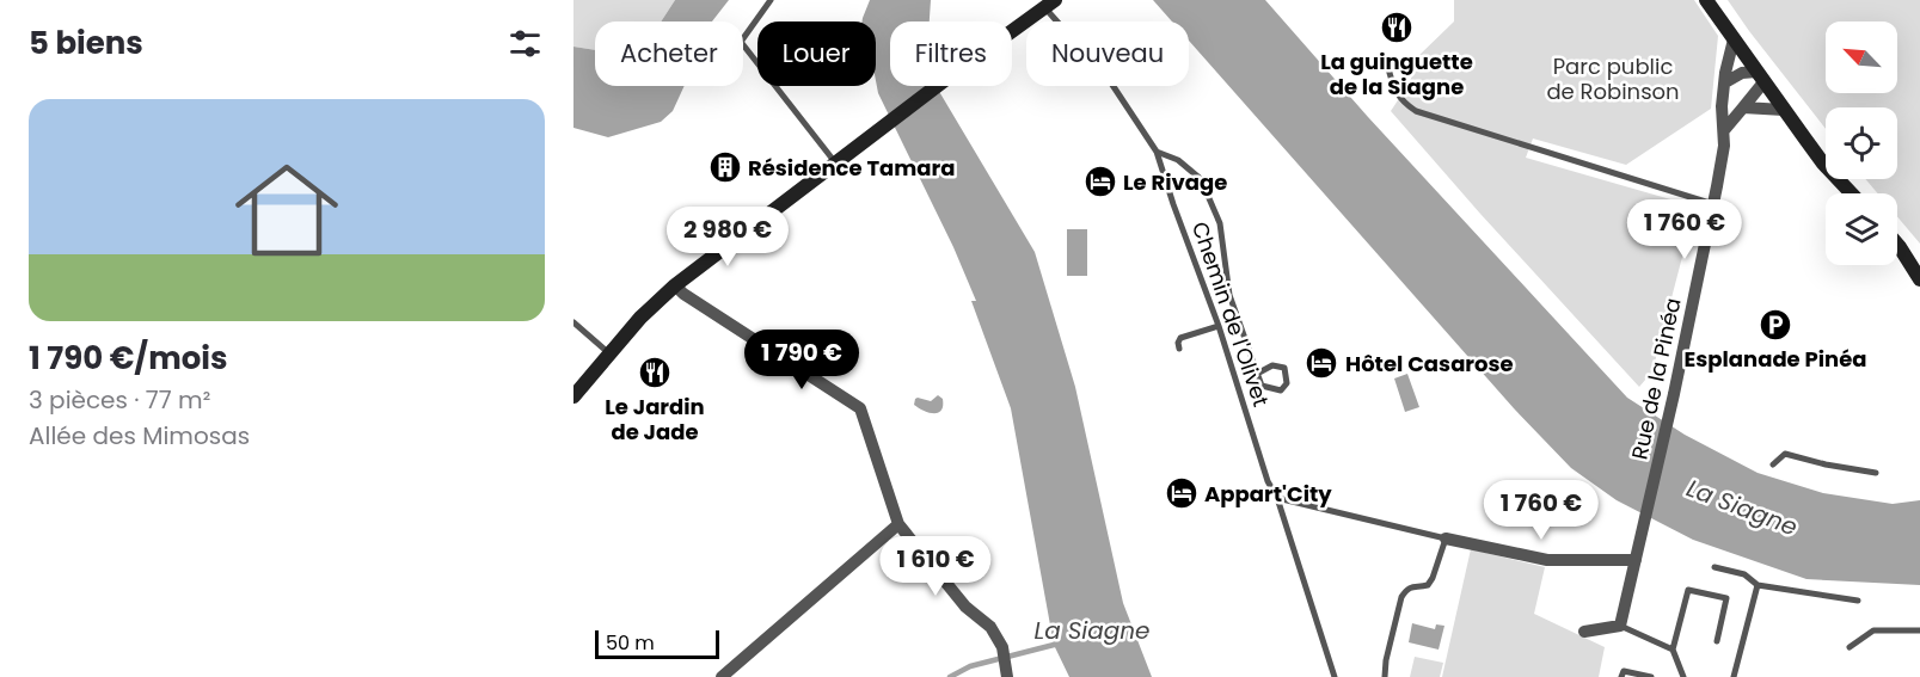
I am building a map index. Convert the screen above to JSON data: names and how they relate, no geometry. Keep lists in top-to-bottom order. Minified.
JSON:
{"streets":{"street":["Rue de la Pinéa"],"lane":["Chemin de l'Olivet"]},"water":["La Siagne"],"parks":["Parc public de Robinson"],"places":{"restaurant":["La guinguette de la Siagne","Le Jardin de Jade"],"building":["Résidence Tamara"],"hotel":["Le Rivage","Hôtel Casarose","Appart'City"],"parking":["Esplanade Pinéa"]},"scale_bar":"50 m","north":"top left","page":{"heading":"5 biens","chip":["Acheter","Louer","Filtres","Nouveau"],"list":[{"name":"1 790 €/mois","note":"3 pièces · 77 m² · Allée des Mimosas"}],"price":["1 760 €","2 980 €","1 790 €","1 760 €","1 610 €"],"scale":"50 m"}}
